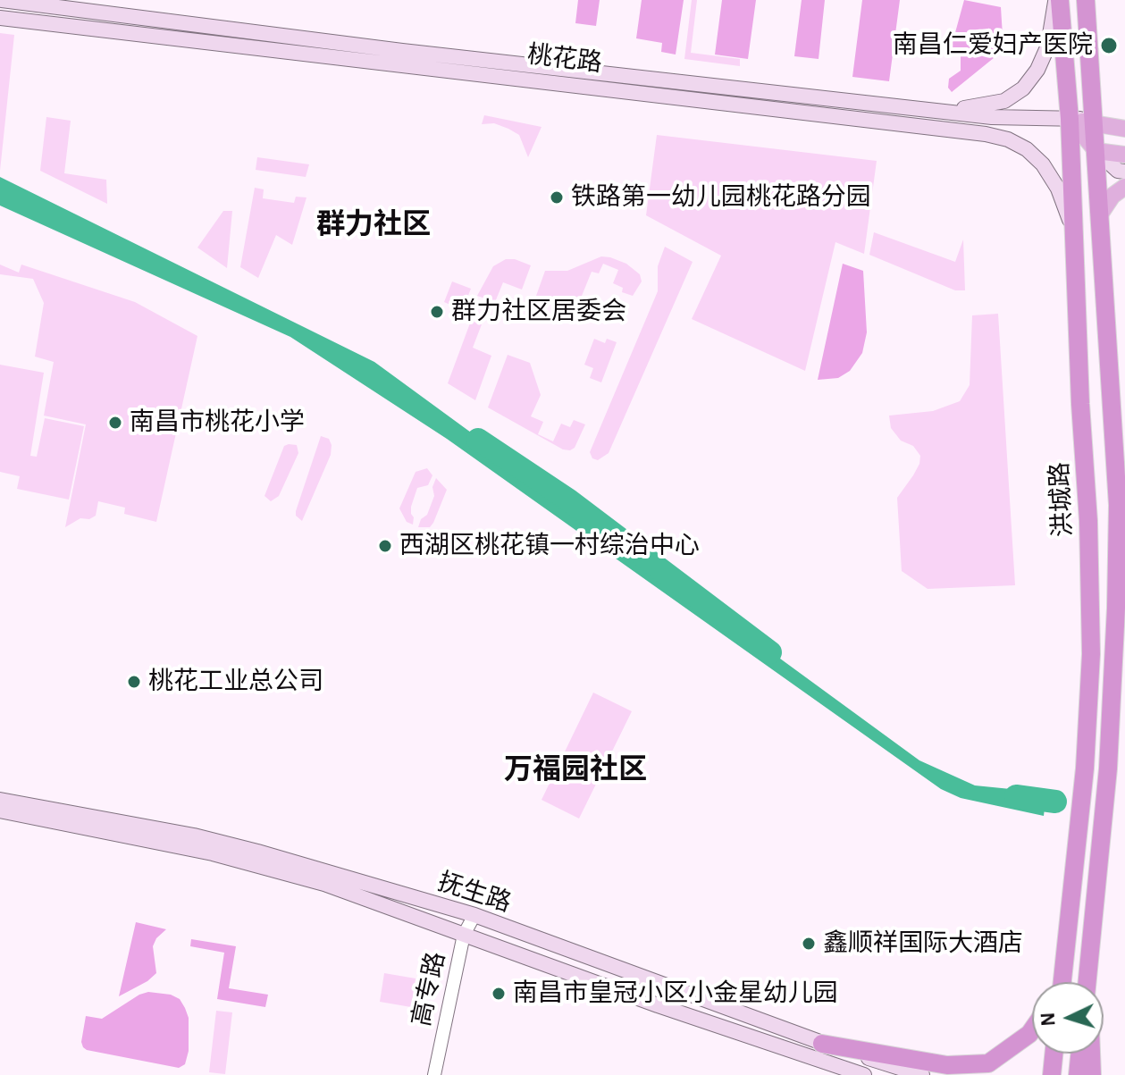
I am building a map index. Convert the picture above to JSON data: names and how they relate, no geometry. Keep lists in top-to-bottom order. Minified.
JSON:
{"streets":{"highway":["洪城路"],"main road":["桃花路","抚生路"],"street":["高专路"]},"crossings":[["桃花路","洪城路"],["抚生路","高专路"]],"districts":["群力社区","万福园社区"],"places":["南昌仁爱妇产医院","铁路第一幼儿园桃花路分园","群力社区居委会","南昌市桃花小学","西湖区桃花镇一村综治中心","桃花工业总公司","鑫顺祥国际大酒店","南昌市皇冠小区小金星幼儿园"],"north":"left"}
